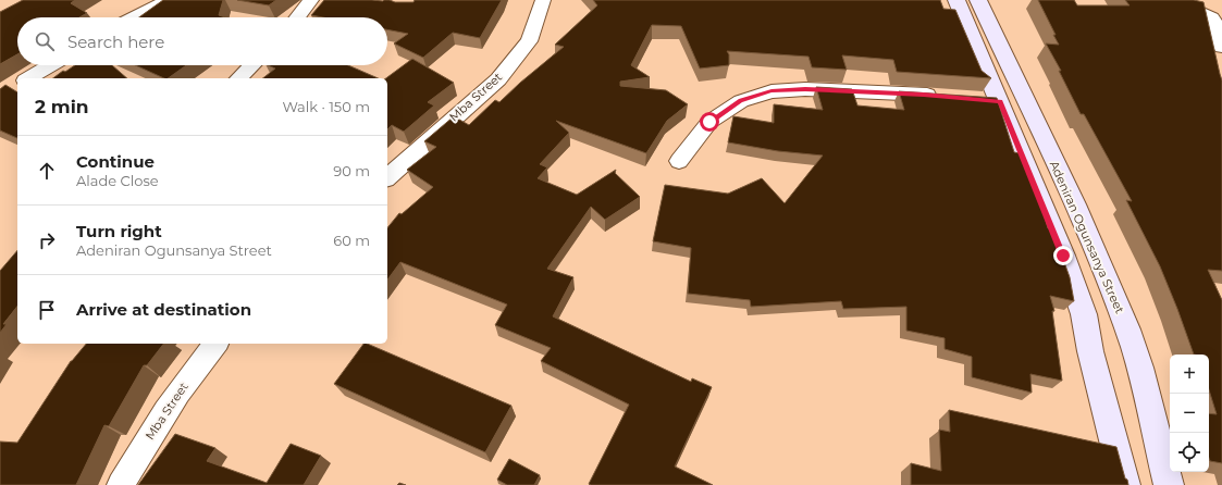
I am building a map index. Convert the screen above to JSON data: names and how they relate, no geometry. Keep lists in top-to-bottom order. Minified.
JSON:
{"streets":{"main road":["Adeniran Ogunsanya Street"],"street":["Mba Street"]},"page":{"search":"Search here","heading":["2 min","Walk · 150 m"],"list":[["Continue","Alade Close","90 m"],["Turn right","Adeniran Ogunsanya Street","60 m"],"Arrive at destination"],"map_buttons":["+","−"]}}
